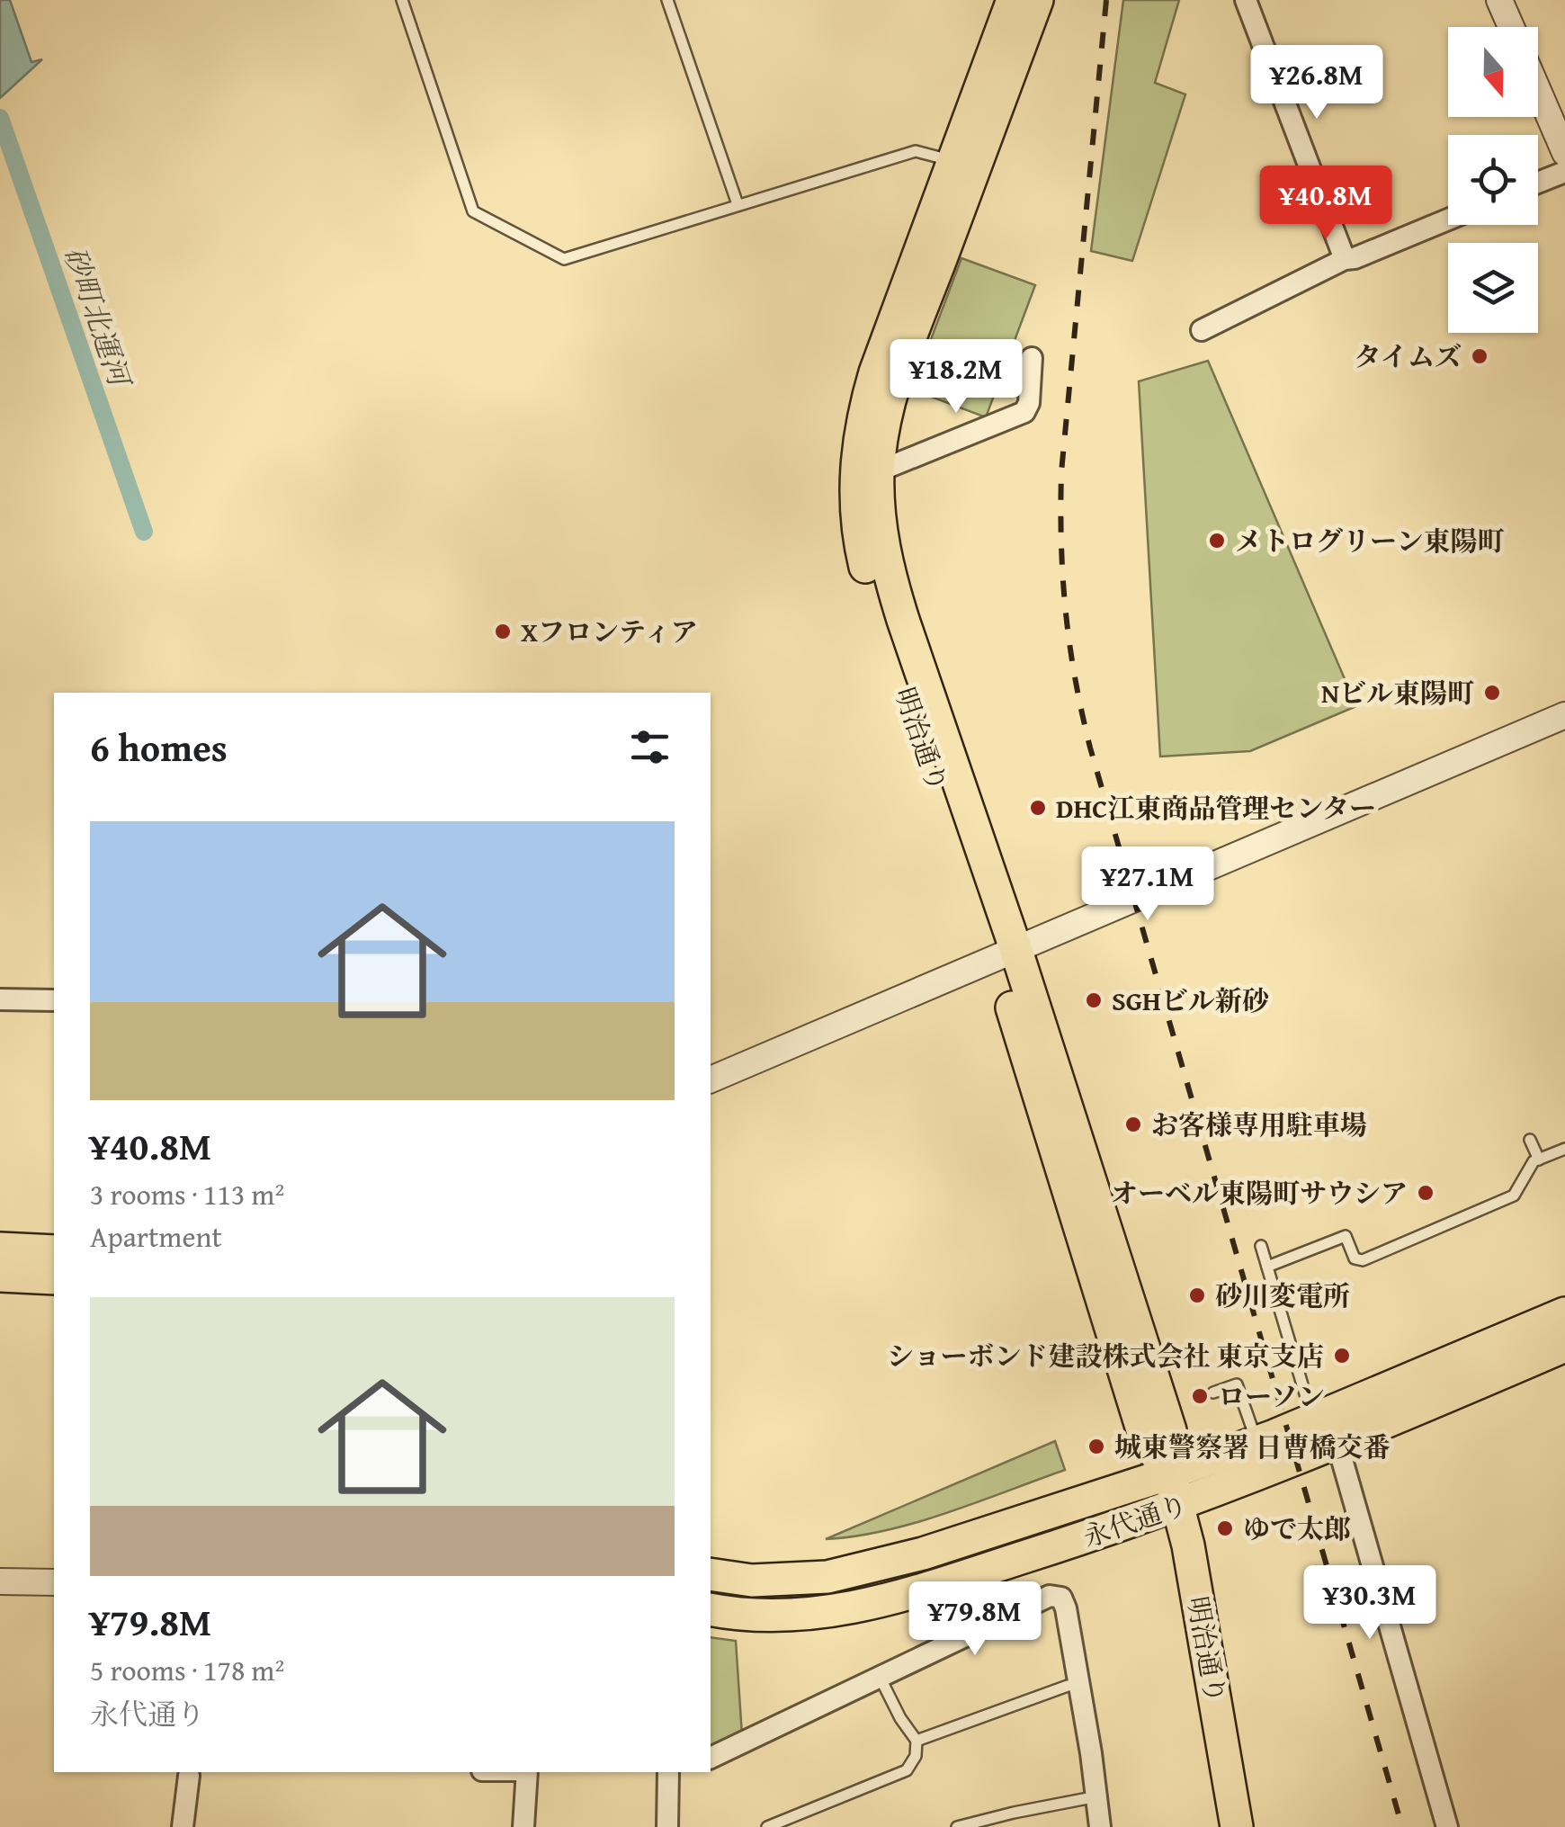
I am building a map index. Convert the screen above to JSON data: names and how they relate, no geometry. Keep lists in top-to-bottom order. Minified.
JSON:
{"streets":{"main road":["明治通り","永代通り"]},"crossings":[["明治通り","永代通り"]],"water":["砂町北運河"],"places":["タイムズ","メトログリーン東陽町","Xフロンティア","Nビル東陽町","DHC江東商品管理センター","SGHビル新砂","お客様専用駐車場","オーベル東陽町サウシア","砂川変電所","ショーボンド建設株式会社 東京支店","ローソン","城東警察署 日曹橋交番","ゆで太郎"],"north":"bottom","page":{"price":["¥26.8M","¥40.8M","¥18.2M","¥27.1M","¥30.3M","¥79.8M"],"heading":"6 homes","list":[{"name":"¥40.8M","note":"3 rooms · 113 m² · Apartment"},{"name":"¥79.8M","note":"5 rooms · 178 m² · 永代通り"}]}}
